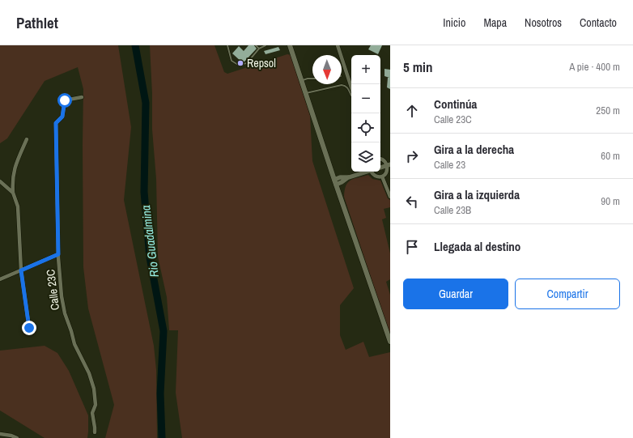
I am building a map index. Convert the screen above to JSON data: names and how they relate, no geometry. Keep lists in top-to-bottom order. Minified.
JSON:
{"streets":{"street":["Calle 23C"]},"water":["Rio Guadalmina"],"places":["Repsol"],"north":"bottom","page":{"header":"Pathlet","nav":["Inicio","Mapa","Nosotros","Contacto"],"heading":["5 min","A pie · 400 m"],"map_buttons":["+","−"],"list":[["Continúa","Calle 23C","250 m"],["Gira a la derecha","Calle 23","60 m"],["Gira a la izquierda","Calle 23B","90 m"],"Llegada al destino"],"buttons":["Guardar","Compartir"]}}
